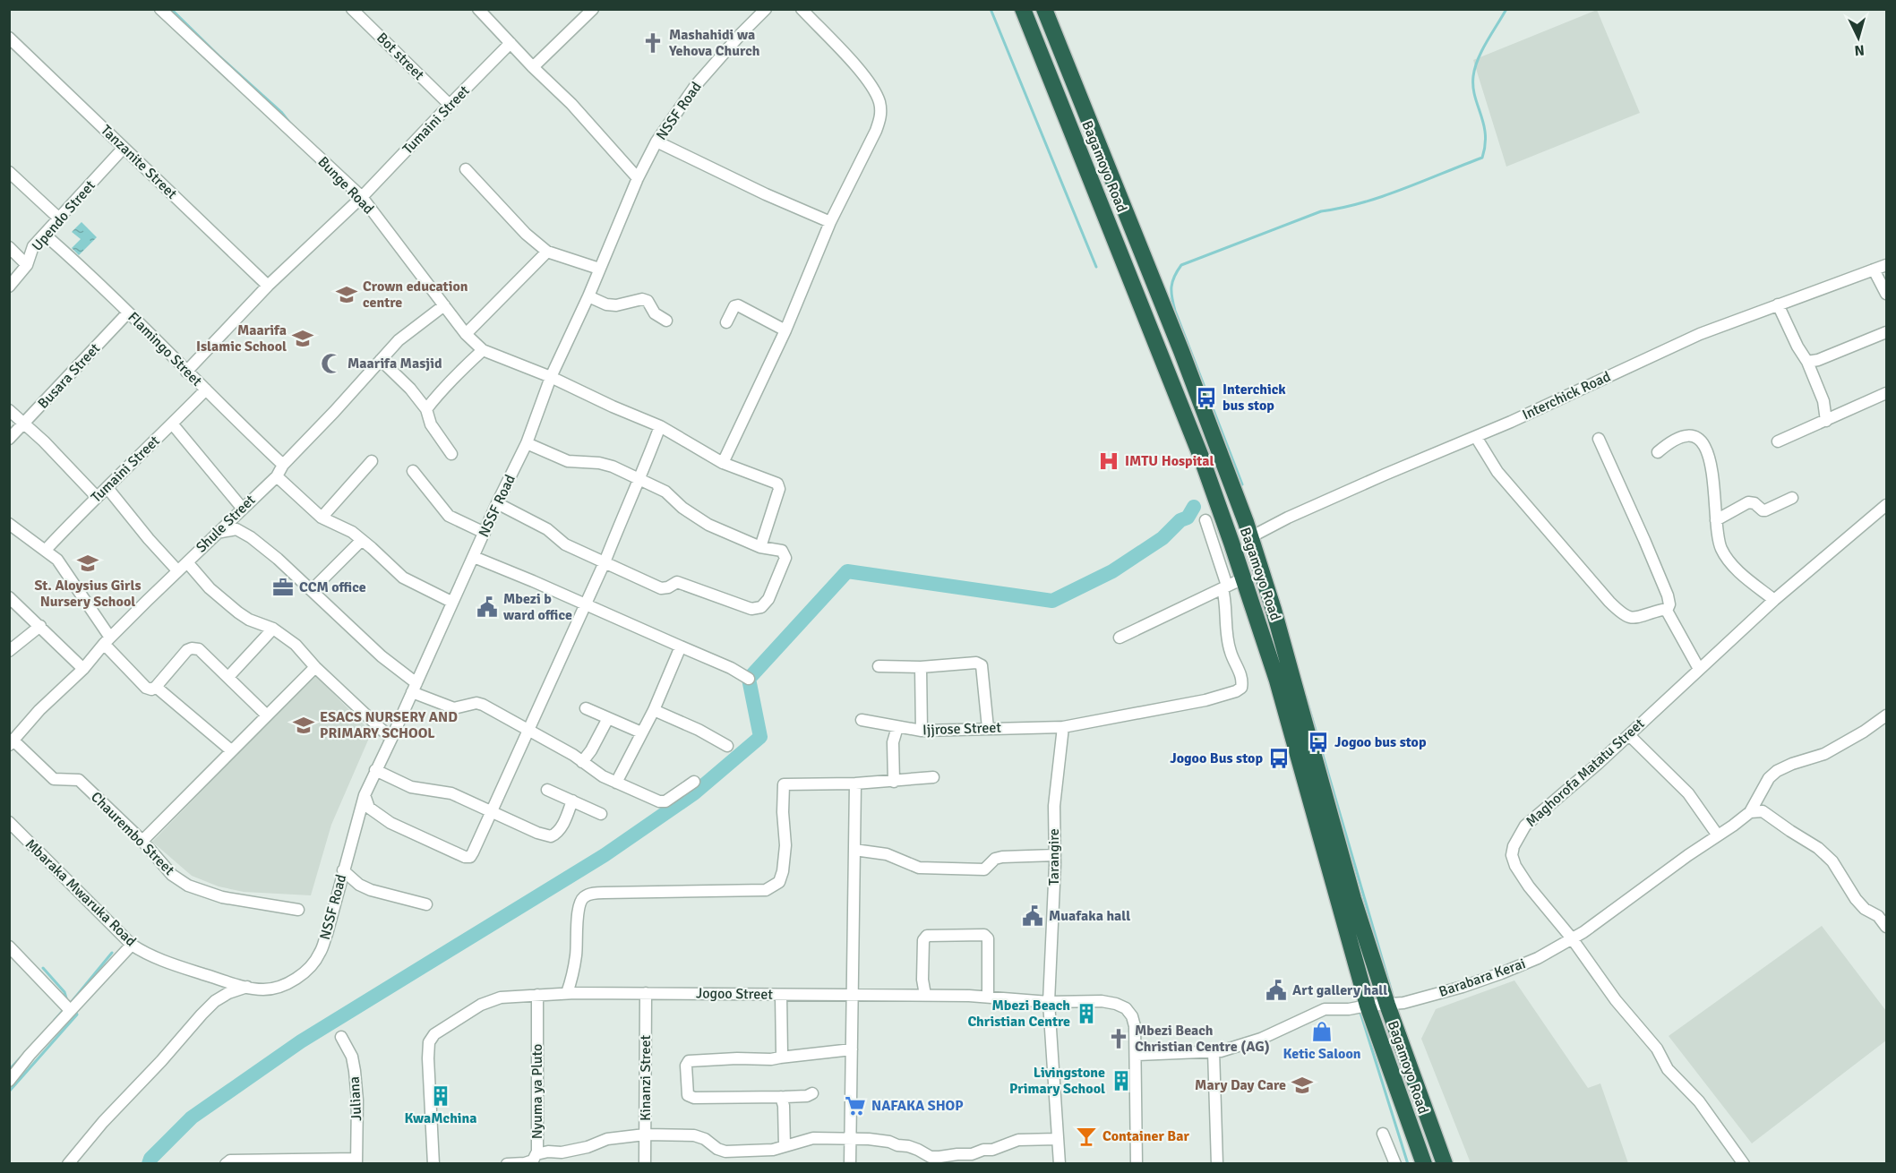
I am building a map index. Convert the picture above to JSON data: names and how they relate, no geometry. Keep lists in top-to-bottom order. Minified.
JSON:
{"streets":{"highway":["Bagamoyo Road"],"street":["Bot street","NSSF Road","Tumaini Street","Tanzanite Street","Bunge Road","Upendo Street","Flamingo Street","Busara Street","Interchick Road","Shule Street","Ijjrose Street","Maghorofa Matatu Street","Chaurembo Street","Tarangire","Mbaraka Mwaruka Road","Barabara Kerai","Jogoo Street","Kinanzi Street","Nyuma ya Pluto","Juliana"]},"crossings":[["Bot street","Tumaini Street"],["NSSF Road","Bunge Road"],["NSSF Road","Mbaraka Mwaruka Road"],["Tumaini Street","Tanzanite Street"],["Tumaini Street","Bunge Road"],["Tumaini Street","Flamingo Street"],["Tanzanite Street","Upendo Street"],["Bagamoyo Road","Interchick Road"],["Bagamoyo Road","Barabara Kerai"],["Bunge Road","Shule Street"],["Upendo Street","Flamingo Street"],["Flamingo Street","Busara Street"],["Flamingo Street","Shule Street"],["Shule Street","Chaurembo Street"],["Ijjrose Street","Tarangire"],["Maghorofa Matatu Street","Barabara Kerai"],["Tarangire","Jogoo Street"],["Barabara Kerai","Jogoo Street"],["Jogoo Street","Kinanzi Street"],["Jogoo Street","Nyuma ya Pluto"]],"places":{"church":["Mashahidi wa Yehova Church","Mbezi Beach Christian Centre (AG)"],"school or university":["Crown education centre","Maarifa Islamic School","St. Aloysius Girls Nursery School","ESACS NURSERY AND PRIMARY SCHOOL","Mary Day Care"],"mosque":["Maarifa Masjid"],"bus stop":["Interchick bus stop","Jogoo bus stop","Jogoo Bus stop"],"hospital":["IMTU Hospital"],"office":["CCM office"],"public building":["Mbezi b ward office","Muafaka hall","Art gallery hall"],"building":["Mbezi Beach Christian Centre","Livingstone Primary School","KwaMchina"],"shop":["Ketic Saloon"],"supermarket":["NAFAKA SHOP"],"bar":["Container Bar"]},"north":"bottom"}
